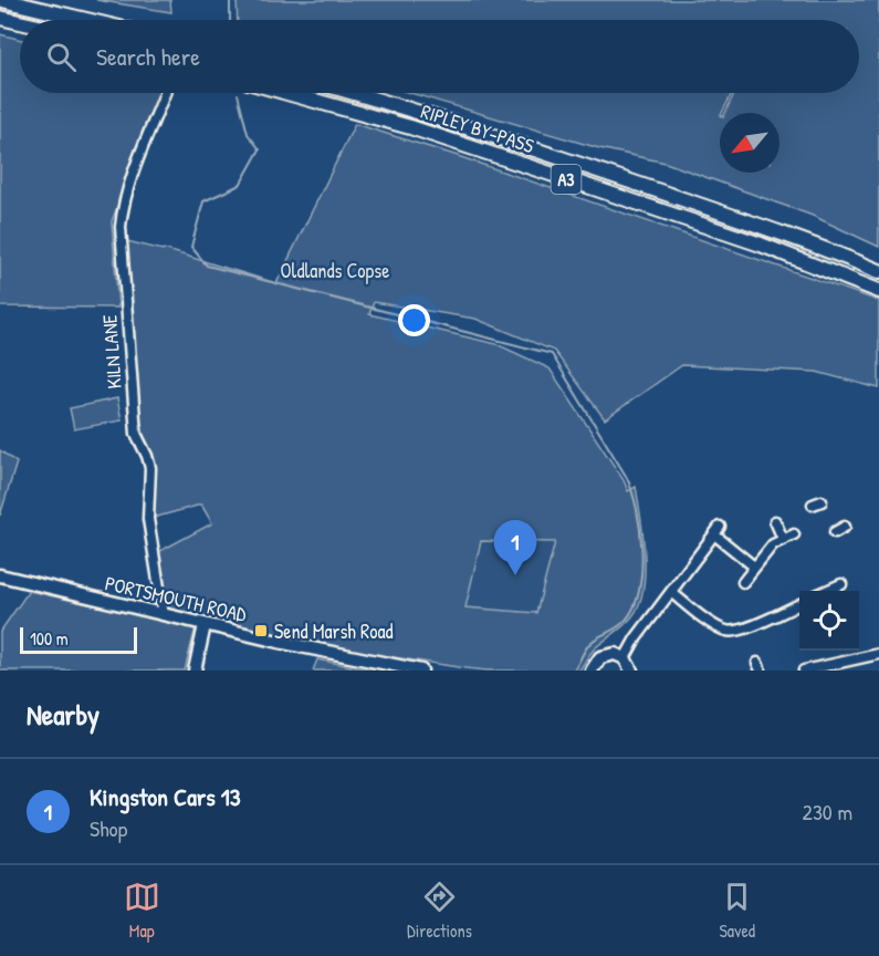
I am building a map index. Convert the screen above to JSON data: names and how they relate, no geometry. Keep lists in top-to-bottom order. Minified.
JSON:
{"streets":{"highway":["RIPLEY BY-PASS","A3"],"main road":["PORTSMOUTH ROAD"],"street":["KILN LANE"]},"crossings":[["KILN LANE","PORTSMOUTH ROAD"]],"parks":["Oldlands Copse"],"places":{"transit":["Send Marsh Road"]},"scale_bar":"100 m","north":"bottom left","page":{"search":"Search here","pins":"1","scale":"100 m","heading":"Nearby","list":[{"mark":"1","name":"Kingston Cars 13","note":"Shop","value":"230 m"}],"nav":["Map","Directions","Saved"]}}
